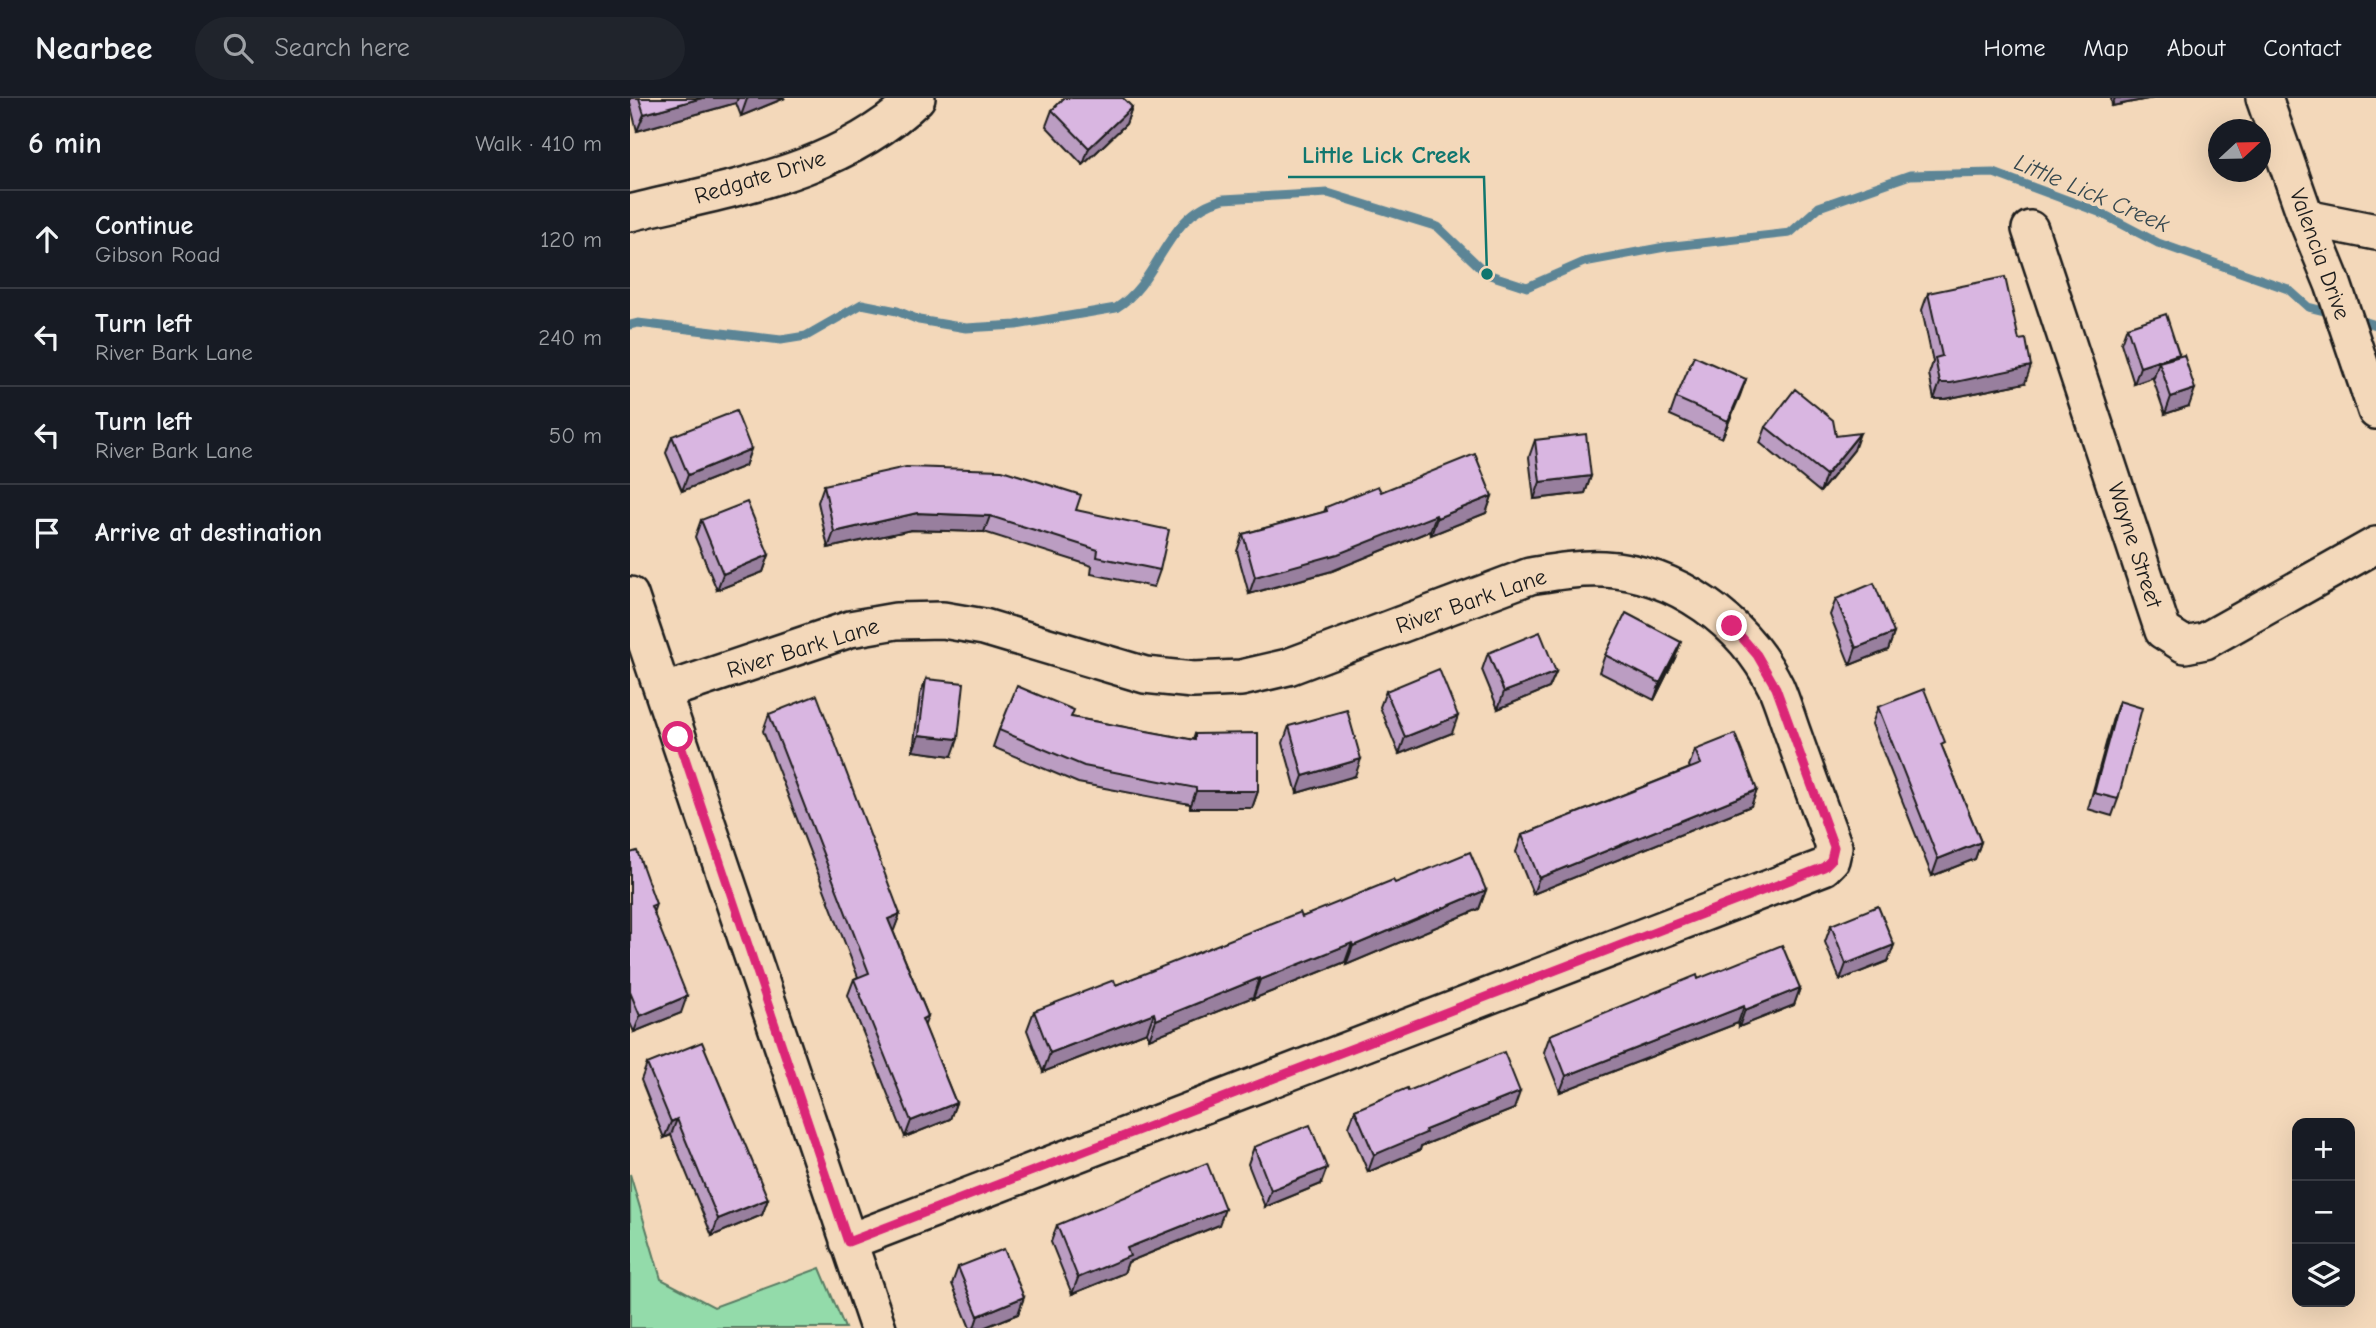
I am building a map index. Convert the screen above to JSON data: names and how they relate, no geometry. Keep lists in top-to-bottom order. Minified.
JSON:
{"streets":{"street":["Redgate Drive","Valencia Drive","Wayne Street","River Bark Lane"]},"water":["Little Lick Creek"],"places":["Little Lick Creek"],"north":"right","page":{"header":"Nearbee","search":"Search here","nav":["Home","Map","About","Contact"],"heading":["6 min","Walk · 410 m"],"list":[["Continue","Gibson Road","120 m"],["Turn left","River Bark Lane","240 m"],["Turn left","River Bark Lane","50 m"],"Arrive at destination"],"map_buttons":["+","−"]}}
